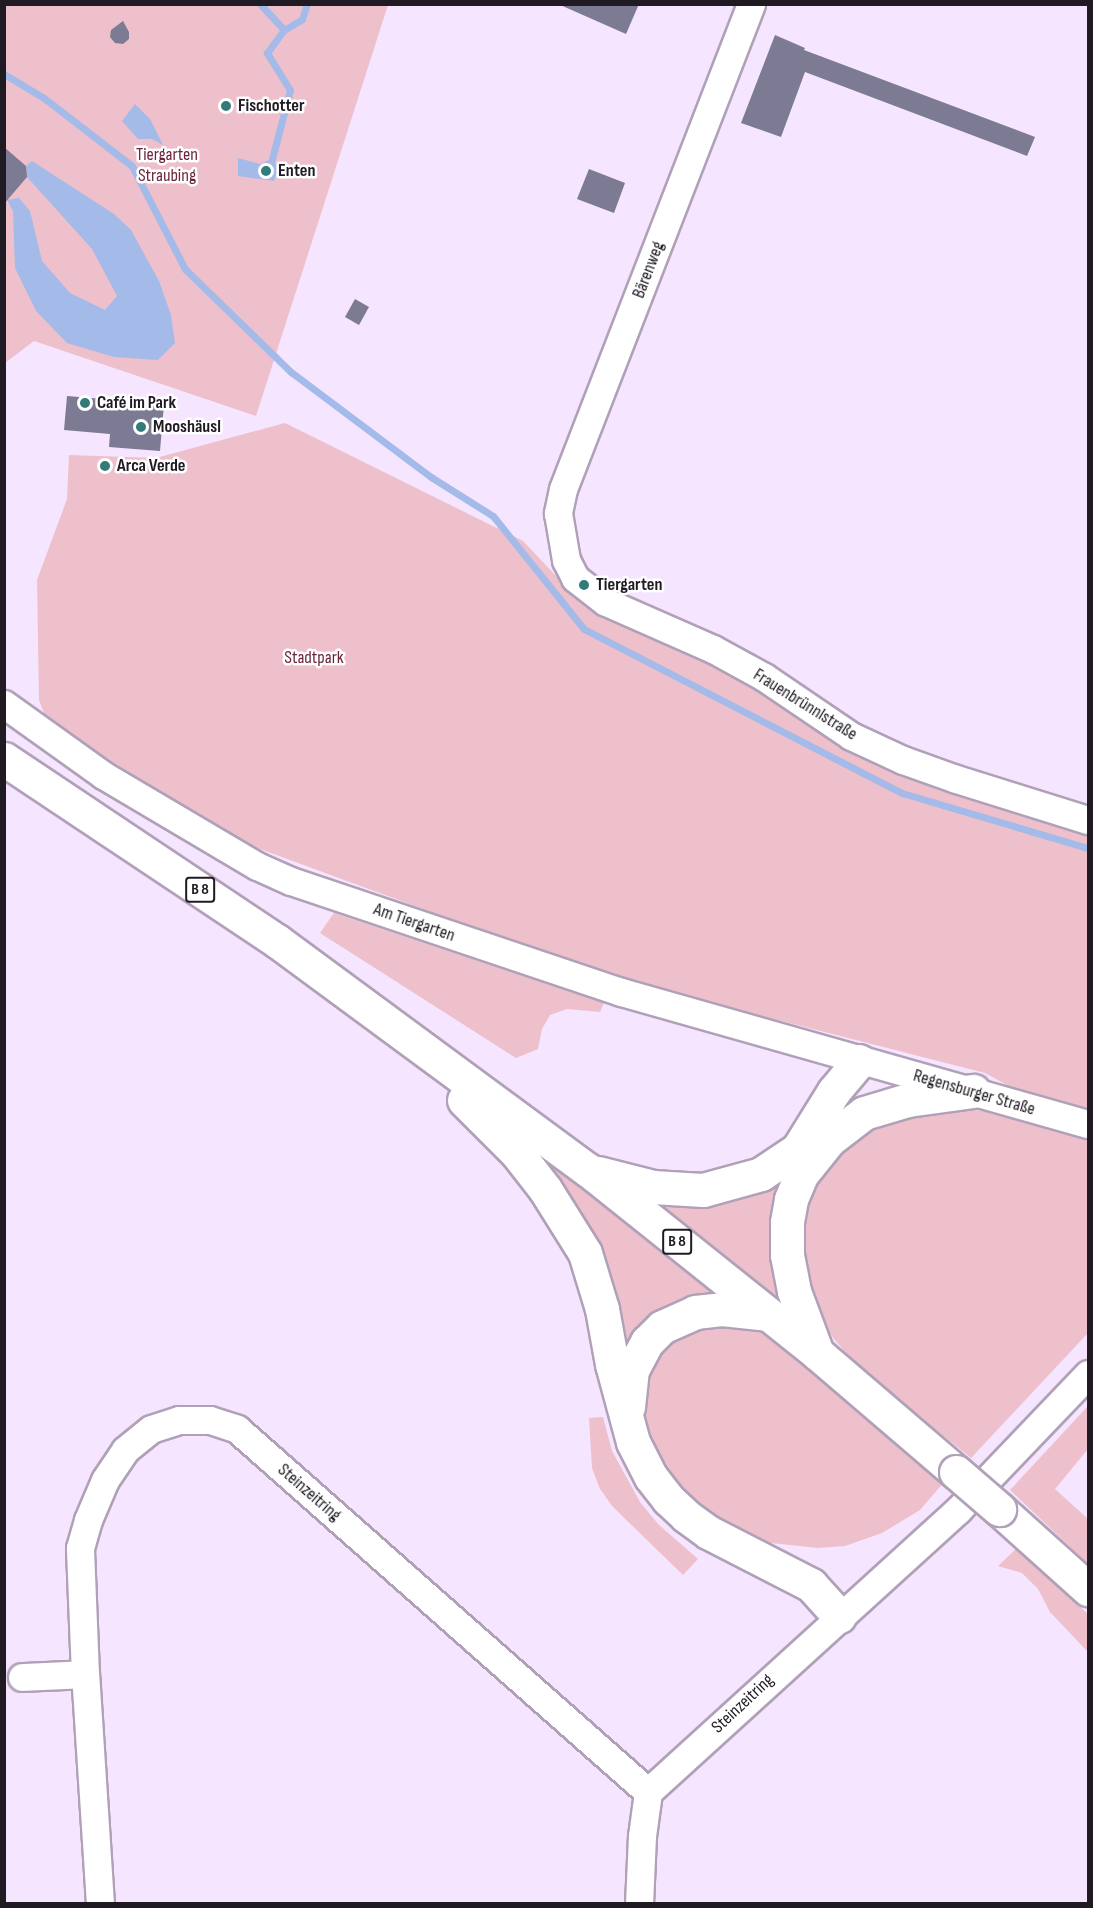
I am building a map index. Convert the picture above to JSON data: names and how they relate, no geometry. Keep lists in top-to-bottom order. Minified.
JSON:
{"streets":{"main road":["B 8"],"street":["Bärenweg","Frauenbrünnlstraße","Am Tiergarten","Regensburger Straße","Steinzeitring"]},"crossings":[["Bärenweg","Frauenbrünnlstraße"],["Am Tiergarten","Regensburger Straße"]],"parks":["Tiergarten Straubing","Stadtpark"],"places":["Fischotter","Enten","Café im Park","Mooshäusl","Arca Verde","Tiergarten"]}
